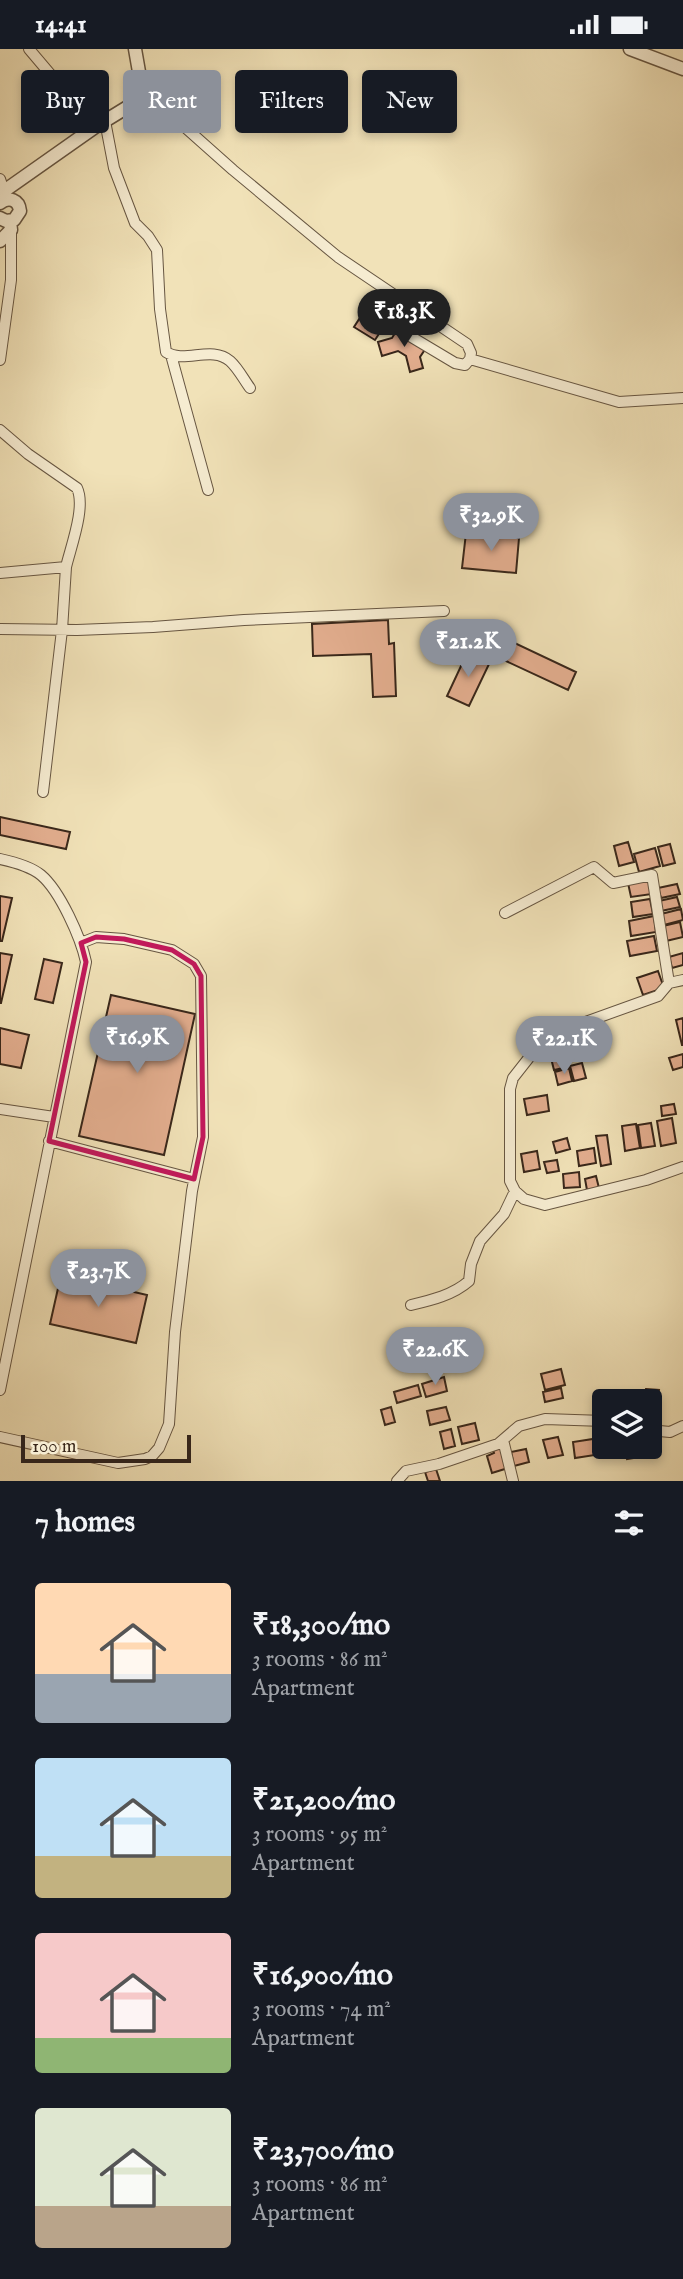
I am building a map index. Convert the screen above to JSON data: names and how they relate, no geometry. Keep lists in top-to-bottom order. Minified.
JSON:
{"scale_bar":"100 m","page":{"status":"14:41","chip":["Buy","Rent","Filters","New"],"price":["₹18.3K","₹32.9K","₹21.2K","₹16.9K","₹22.1K","₹23.7K","₹22.6K"],"scale":"100 m","heading":"7 homes","list":[{"name":"₹18,300/mo","note":"3 rooms · 86 m² · Apartment"},{"name":"₹21,200/mo","note":"3 rooms · 95 m² · Apartment"},{"name":"₹16,900/mo","note":"3 rooms · 74 m² · Apartment"},{"name":"₹23,700/mo","note":"3 rooms · 86 m² · Apartment"}]}}
